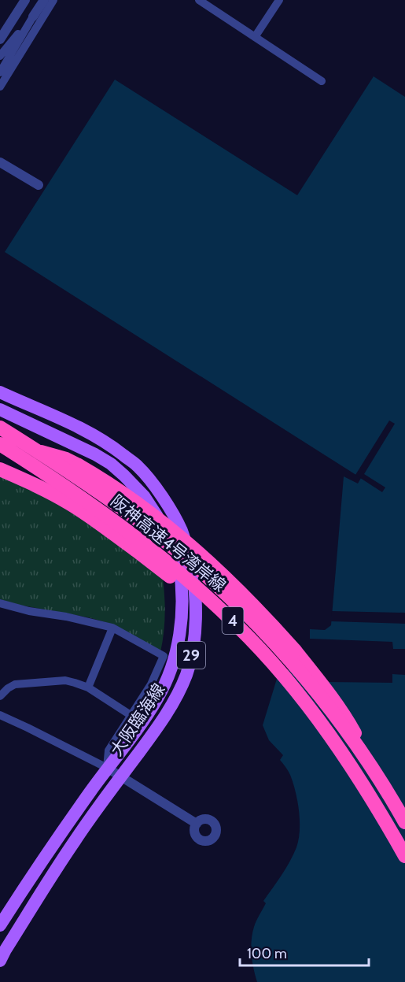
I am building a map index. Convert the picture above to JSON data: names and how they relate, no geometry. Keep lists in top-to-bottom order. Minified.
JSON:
{"streets":{"highway":["阪神高速4号湾岸線","4"],"main road":["29","大阪臨海線"]},"crossings":[["阪神高速4号湾岸線","4"]],"scale_bar":"100 m"}
